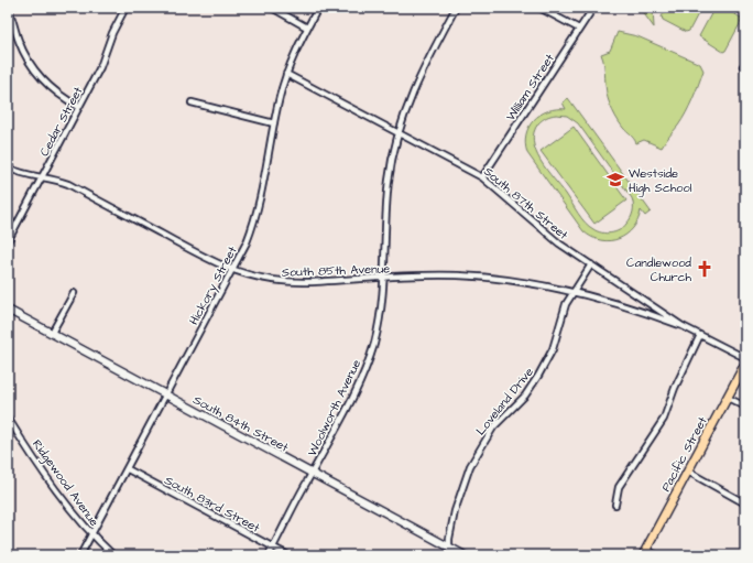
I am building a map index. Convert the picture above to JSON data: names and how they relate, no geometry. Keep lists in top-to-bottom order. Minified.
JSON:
{"streets":{"main road":["South 84th Street","Pacific Street"],"street":["William Street","Cedar Street","South 87th Street","South 85th Avenue","Hickory Street","Loveland Drive","Woolworth Avenue","Ridgewood Avenue","South 83rd Street"]},"crossings":[["William Street","South 87th Street"],["Cedar Street","South 85th Avenue"],["South 87th Street","South 85th Avenue"],["South 87th Street","Hickory Street"],["South 87th Street","Loveland Drive"],["South 87th Street","Woolworth Avenue"],["South 85th Avenue","Hickory Street"],["South 85th Avenue","Loveland Drive"],["South 85th Avenue","Woolworth Avenue"],["Hickory Street","South 84th Street"],["Hickory Street","Ridgewood Avenue"],["Hickory Street","South 83rd Street"],["Loveland Drive","South 84th Street"],["Woolworth Avenue","South 84th Street"],["Woolworth Avenue","South 83rd Street"]],"places":{"school or university":["Westside High School"],"church":["Candlewood Church"]}}
